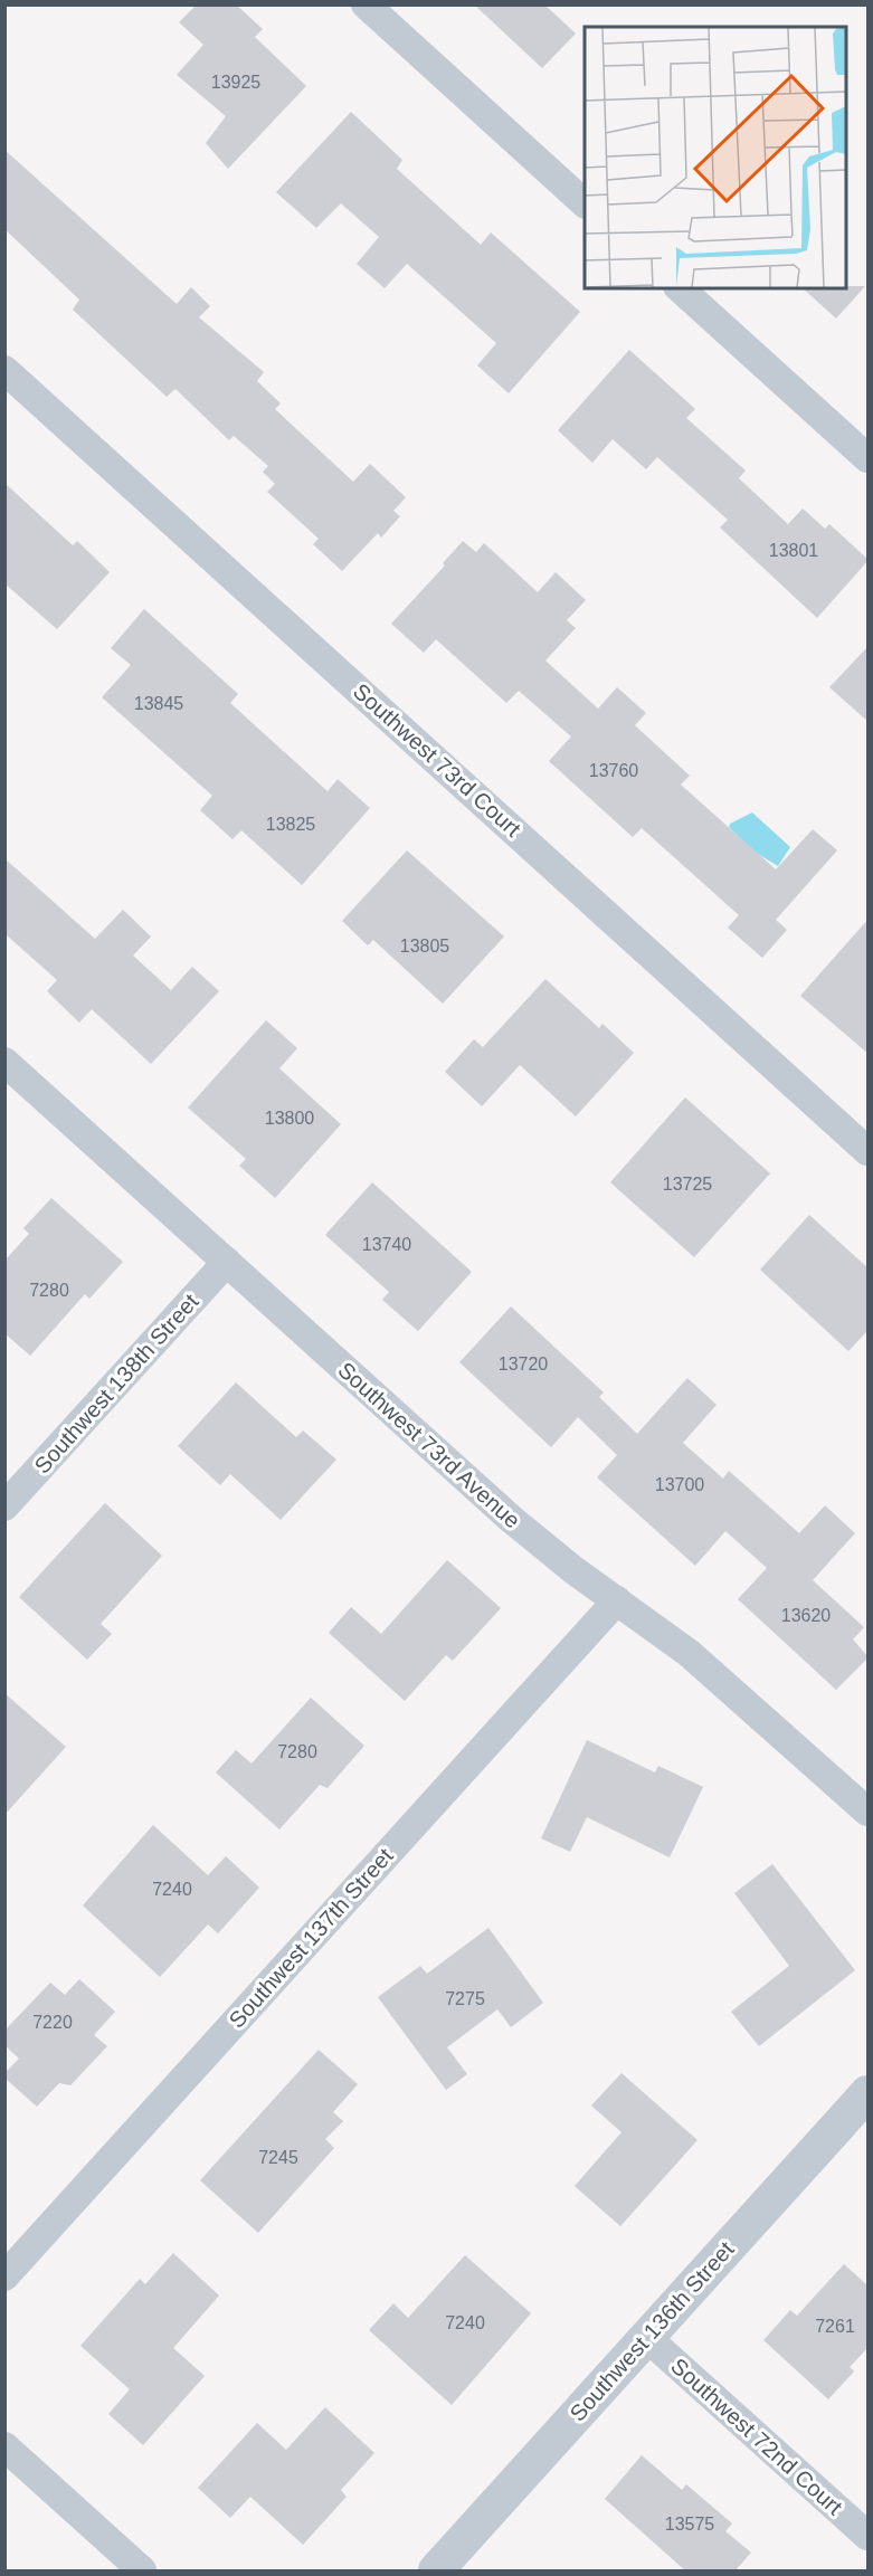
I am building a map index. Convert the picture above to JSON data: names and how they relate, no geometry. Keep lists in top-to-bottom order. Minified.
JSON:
{"streets":{"street":["Southwest 73rd Court","Southwest 138th Street","Southwest 73rd Avenue","Southwest 137th Street","Southwest 136th Street","Southwest 72nd Court"]},"crossings":[["Southwest 138th Street","Southwest 73rd Avenue"],["Southwest 73rd Avenue","Southwest 137th Street"],["Southwest 136th Street","Southwest 72nd Court"]],"house_numbers":["13925","13801","13845","13760","13825","13805","13800","13725","13740","7280","13720","13700","13620","7280","7240","7275","7220","7245","7240","7261","13575"]}
